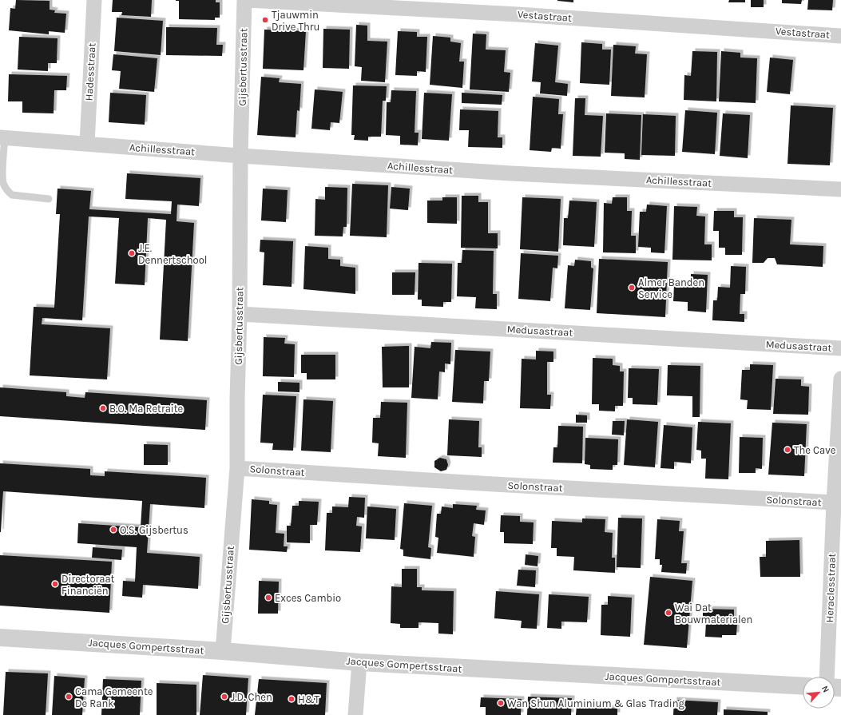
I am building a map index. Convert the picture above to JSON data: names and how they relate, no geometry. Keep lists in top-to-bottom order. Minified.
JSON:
{"streets":{"street":["Vestastraat","Gijsbertusstraat","Hadesstraat","Achillesstraat","Medusastraat","Solonstraat","Heraclesstraat","Jacques Gompertsstraat"]},"crossings":[["Gijsbertusstraat","Achillesstraat"],["Gijsbertusstraat","Medusastraat"],["Gijsbertusstraat","Solonstraat"],["Gijsbertusstraat","Jacques Gompertsstraat"],["Hadesstraat","Achillesstraat"],["Solonstraat","Heraclesstraat"]],"places":["Tjauwmin Drive Thru","J.E. Dennertschool","Almer Banden Service","B.O. Ma Retraite","The Cave","O.S. Gijsbertus","Directoraat Financiën","Exces Cambio","Wai Dat Bouwmaterialen","Cama Gemeente De Rank","J.D. Chen","H&T","Wan Shun Aluminium & Glas Trading"],"north":"top right"}
